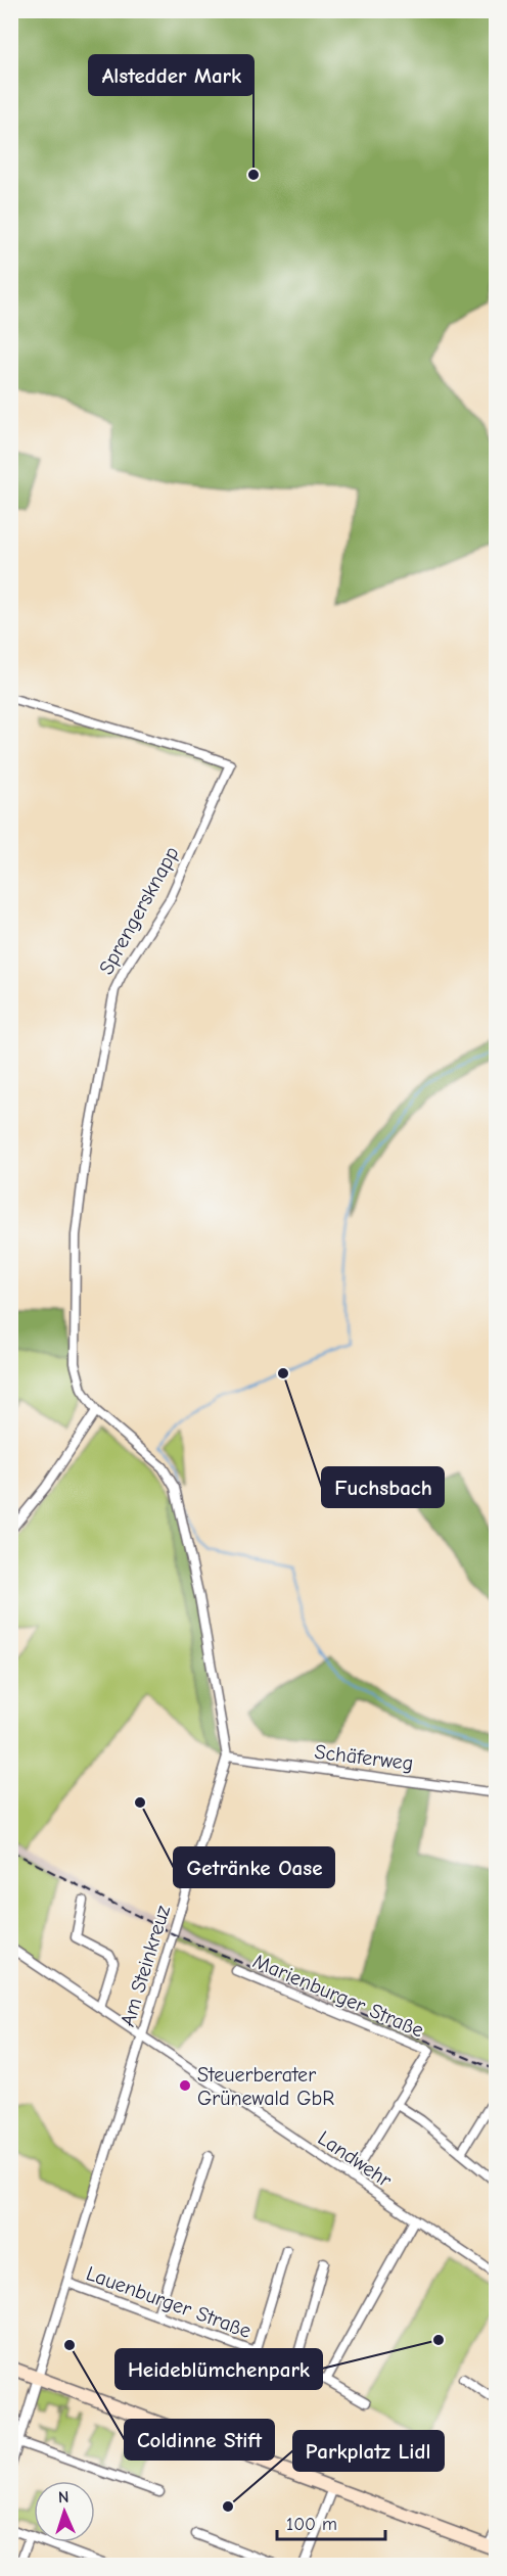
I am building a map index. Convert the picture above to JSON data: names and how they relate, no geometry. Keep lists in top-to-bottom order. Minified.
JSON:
{"streets":{"street":["Sprengersknapp","Schäferweg","Am Steinkreuz","Marienburger Straße","Landwehr","Lauenburger Straße"]},"crossings":[["Sprengersknapp","Am Steinkreuz"],["Schäferweg","Am Steinkreuz"],["Am Steinkreuz","Landwehr"],["Am Steinkreuz","Lauenburger Straße"],["Marienburger Straße","Landwehr"]],"places":["Alstedder Mark","Fuchsbach","Getränke Oase","Steuerberater Grünewald GbR","Heideblümchenpark","Coldinne Stift","Parkplatz Lidl"],"scale_bar":"100 m","north":"top"}
